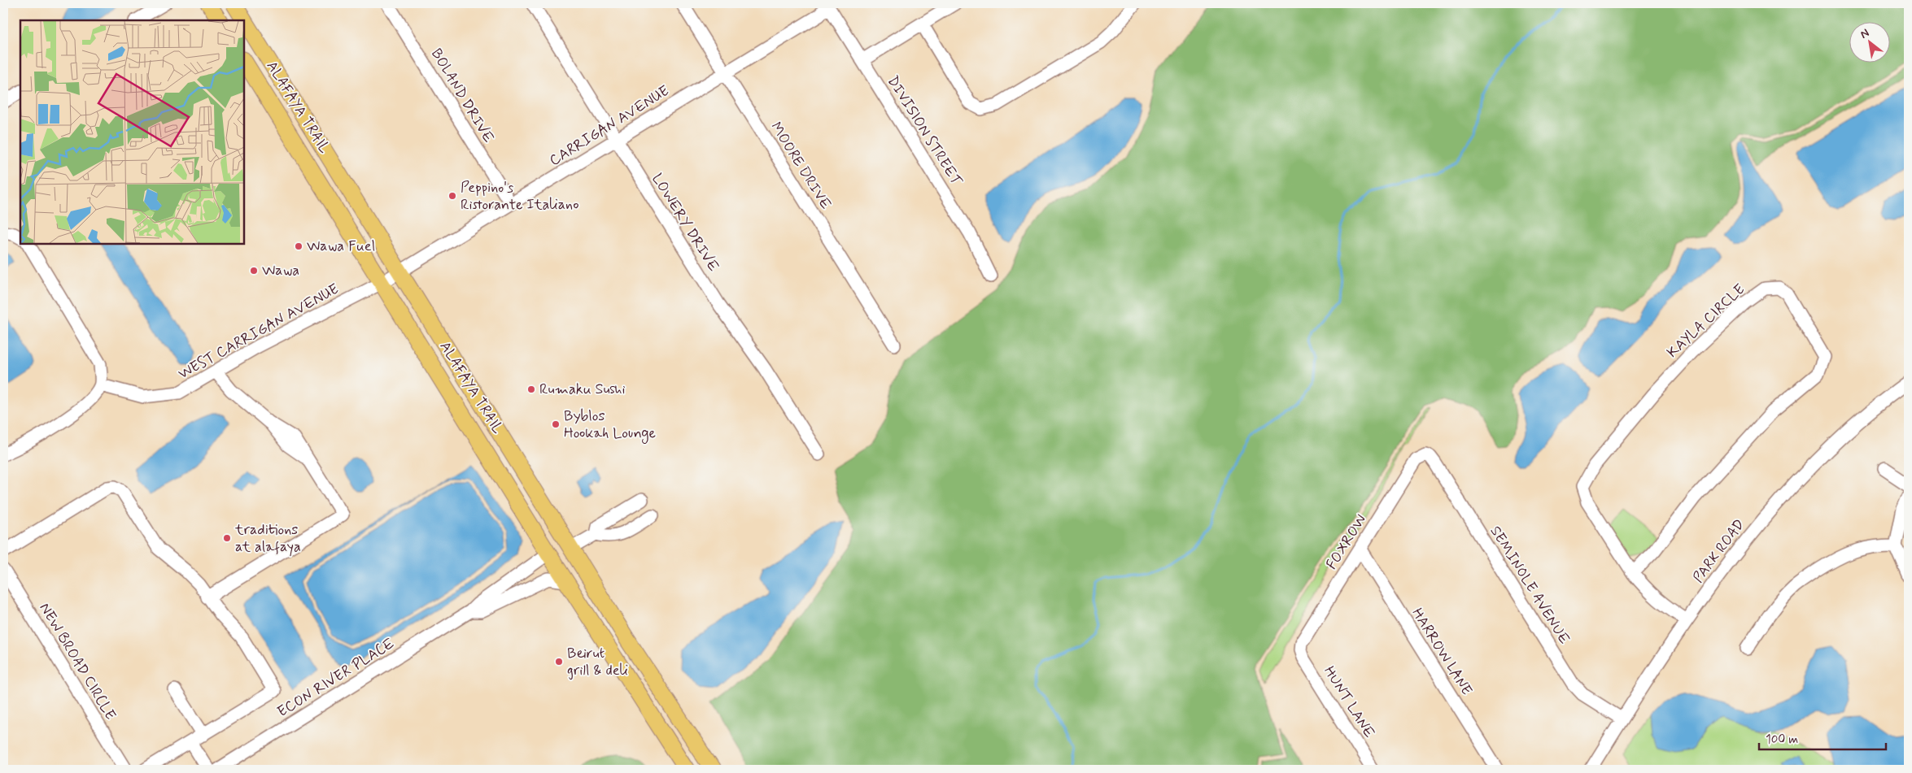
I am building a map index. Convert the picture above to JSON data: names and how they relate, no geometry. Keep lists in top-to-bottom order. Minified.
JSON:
{"streets":{"main road":["ALAFAYA TRAIL"],"street":["BOLAND DRIVE","CARRIGAN AVENUE","DIVISION STREET","MOORE DRIVE","LOWERY DRIVE","KAYLA CIRCLE","WEST CARRIGAN AVENUE","FOXROW","PARK ROAD","SEMINOLE AVENUE","HARROW LANE","NEW BROAD CIRCLE","ECON RIVER PLACE","HUNT LANE"]},"crossings":[["BOLAND DRIVE","CARRIGAN AVENUE"],["ALAFAYA TRAIL","CARRIGAN AVENUE"],["ALAFAYA TRAIL","WEST CARRIGAN AVENUE"],["ALAFAYA TRAIL","ECON RIVER PLACE"],["CARRIGAN AVENUE","DIVISION STREET"],["CARRIGAN AVENUE","MOORE DRIVE"],["CARRIGAN AVENUE","LOWERY DRIVE"],["CARRIGAN AVENUE","WEST CARRIGAN AVENUE"],["KAYLA CIRCLE","PARK ROAD"],["FOXROW","SEMINOLE AVENUE"],["FOXROW","HARROW LANE"],["FOXROW","HUNT LANE"],["PARK ROAD","SEMINOLE AVENUE"]],"places":["Peppino's Ristorante Italiano","Wawa Fuel","Wawa","Rumaku Sushi","Byblos Hookah Lounge","traditions at alafaya","Beirut grill & deli"],"scale_bar":"100 m","north":"top left"}
